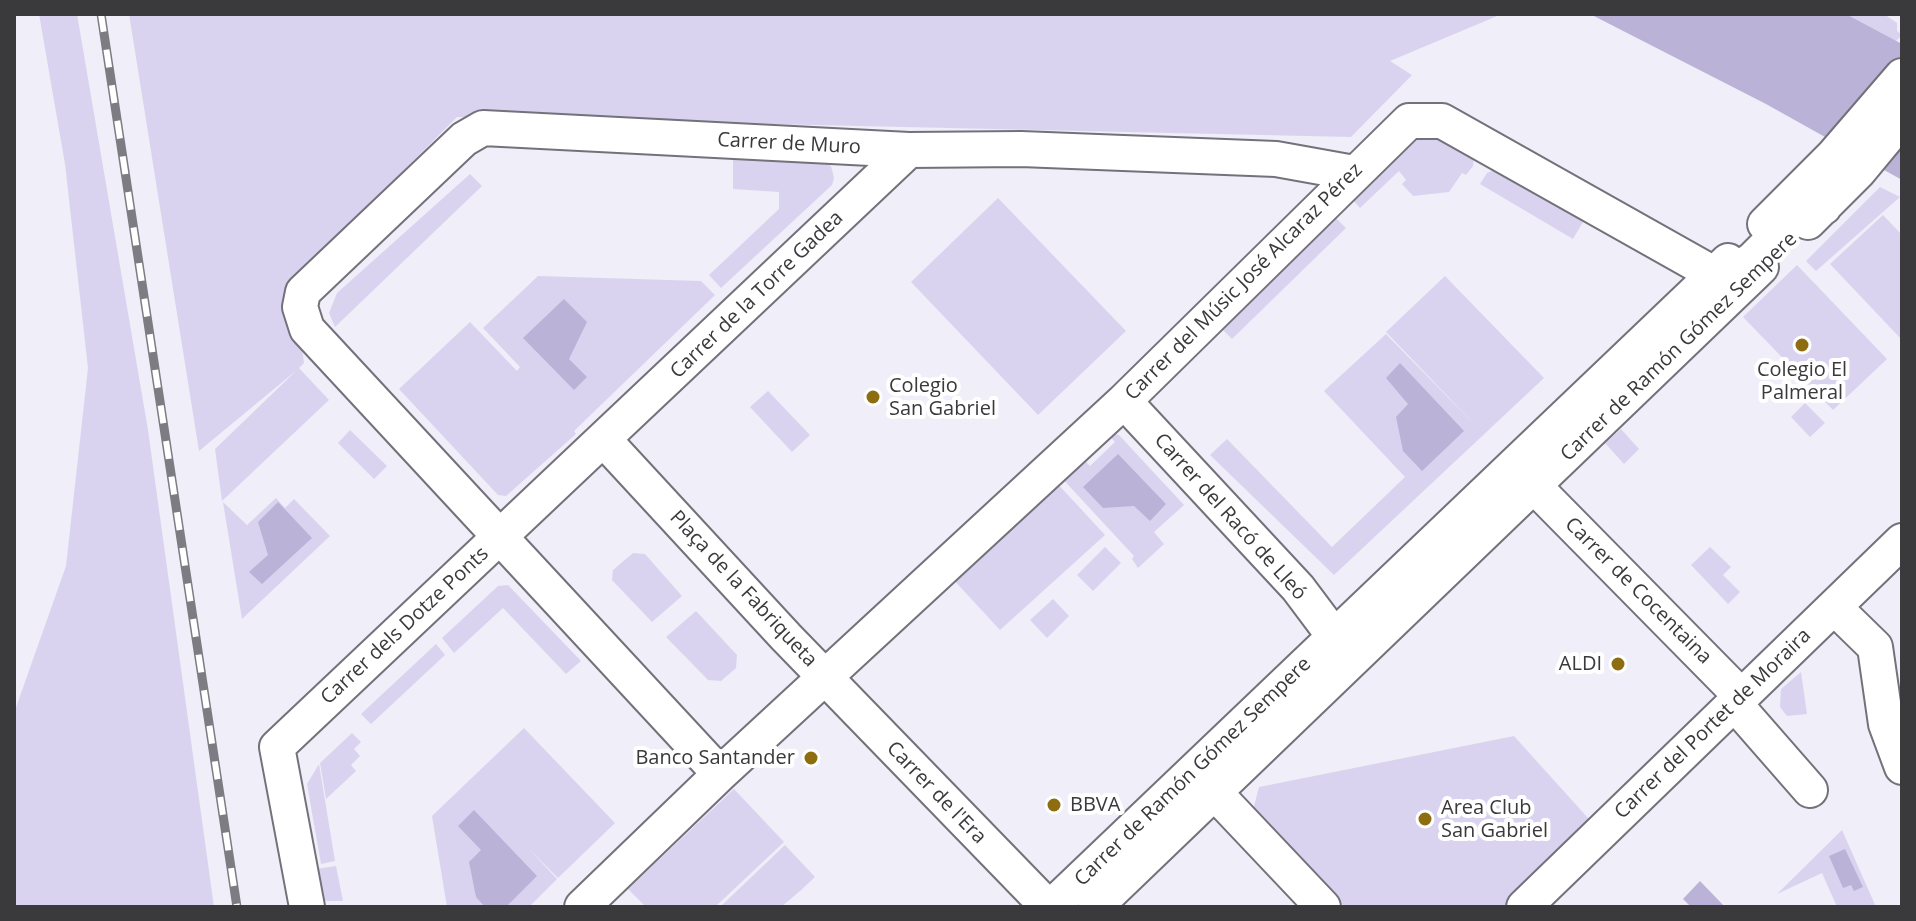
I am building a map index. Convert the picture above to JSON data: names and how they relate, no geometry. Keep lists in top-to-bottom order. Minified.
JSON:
{"streets":{"street":["Carrer de Muro","Carrer del Músic José Alcaraz Pérez","Carrer de la Torre Gadea","Carrer de Ramón Gómez Sempere","Carrer del Racó de Lleó","Plaça de la Fabriqueta","Carrer de Cocentaina","Carrer dels Dotze Ponts","Carrer del Portet de Moraira","Carrer de l'Era"]},"crossings":[["Carrer de Muro","Carrer del Músic José Alcaraz Pérez"],["Carrer de Muro","Carrer de la Torre Gadea"],["Carrer de Muro","Carrer dels Dotze Ponts"],["Carrer del Músic José Alcaraz Pérez","Carrer de Ramón Gómez Sempere"],["Carrer del Músic José Alcaraz Pérez","Carrer del Racó de Lleó"],["Carrer del Músic José Alcaraz Pérez","Plaça de la Fabriqueta"],["Carrer del Músic José Alcaraz Pérez","Carrer de l'Era"],["Carrer de la Torre Gadea","Plaça de la Fabriqueta"],["Carrer de Ramón Gómez Sempere","Carrer del Racó de Lleó"],["Carrer de Ramón Gómez Sempere","Carrer de Cocentaina"],["Carrer de Ramón Gómez Sempere","Carrer de l'Era"],["Plaça de la Fabriqueta","Carrer de l'Era"],["Carrer de Cocentaina","Carrer del Portet de Moraira"]],"places":["Colegio El Palmeral","Colegio San Gabriel","ALDI","Banco Santander","BBVA","Area Club San Gabriel"]}
